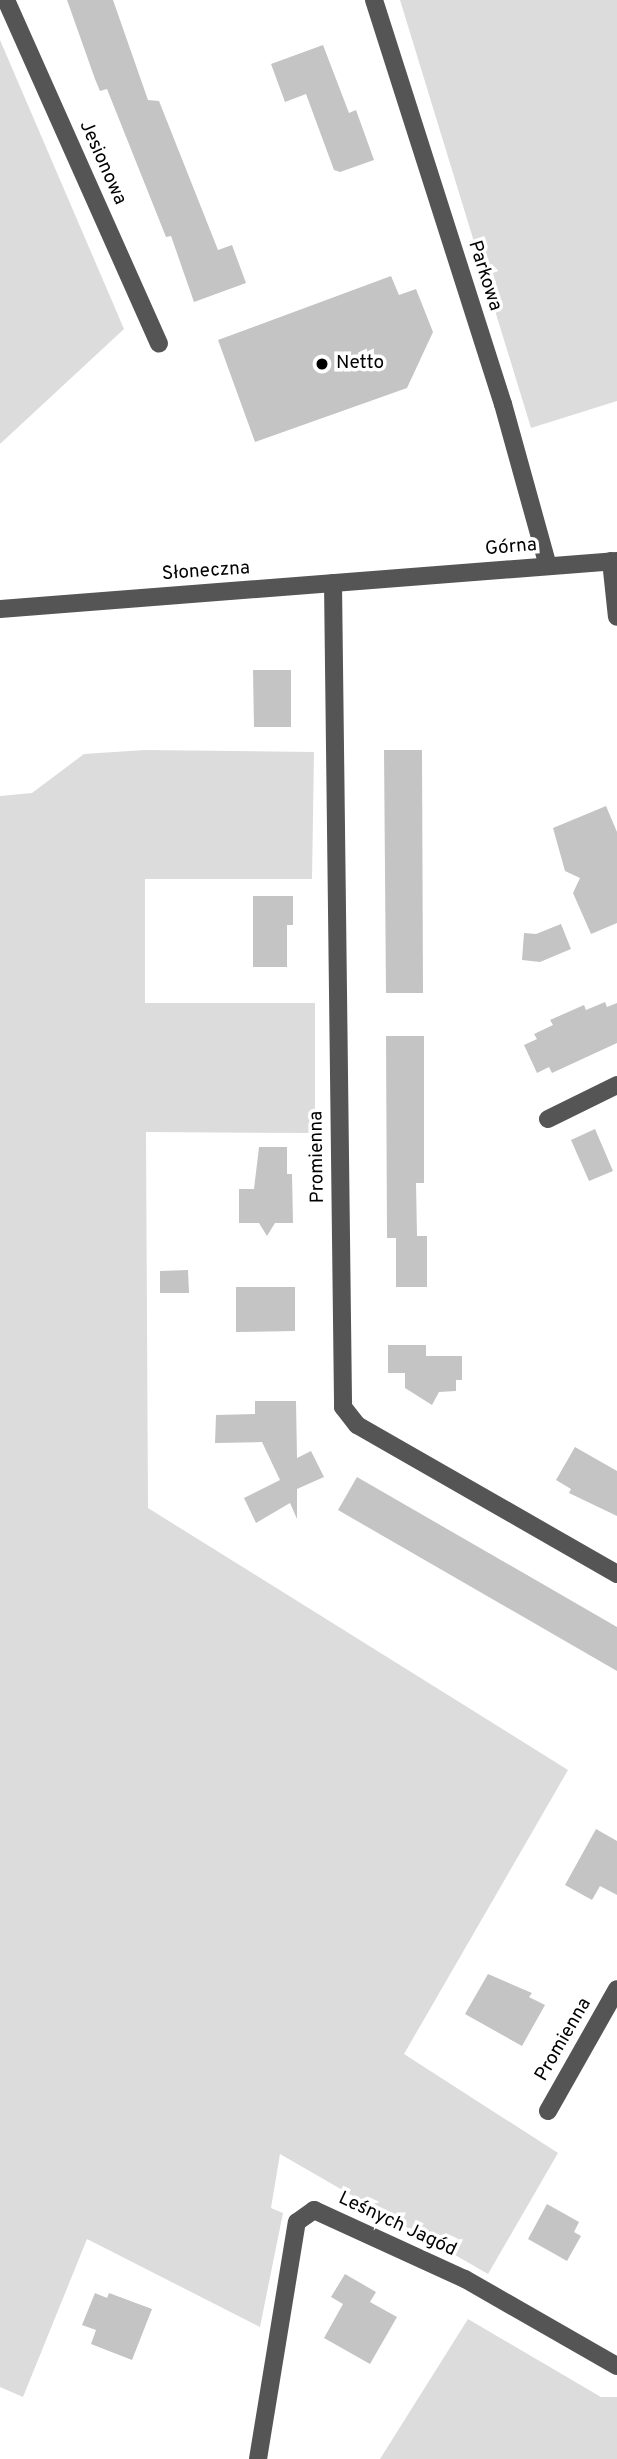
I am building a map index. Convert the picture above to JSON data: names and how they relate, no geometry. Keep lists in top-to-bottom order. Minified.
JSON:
{"streets":{"street":["Jesionowa","Parkowa","Górna","Słoneczna","Promienna","Leśnych Jagód"]},"crossings":[["Parkowa","Górna"],["Górna","Słoneczna"],["Słoneczna","Promienna"]],"places":["Netto"]}
